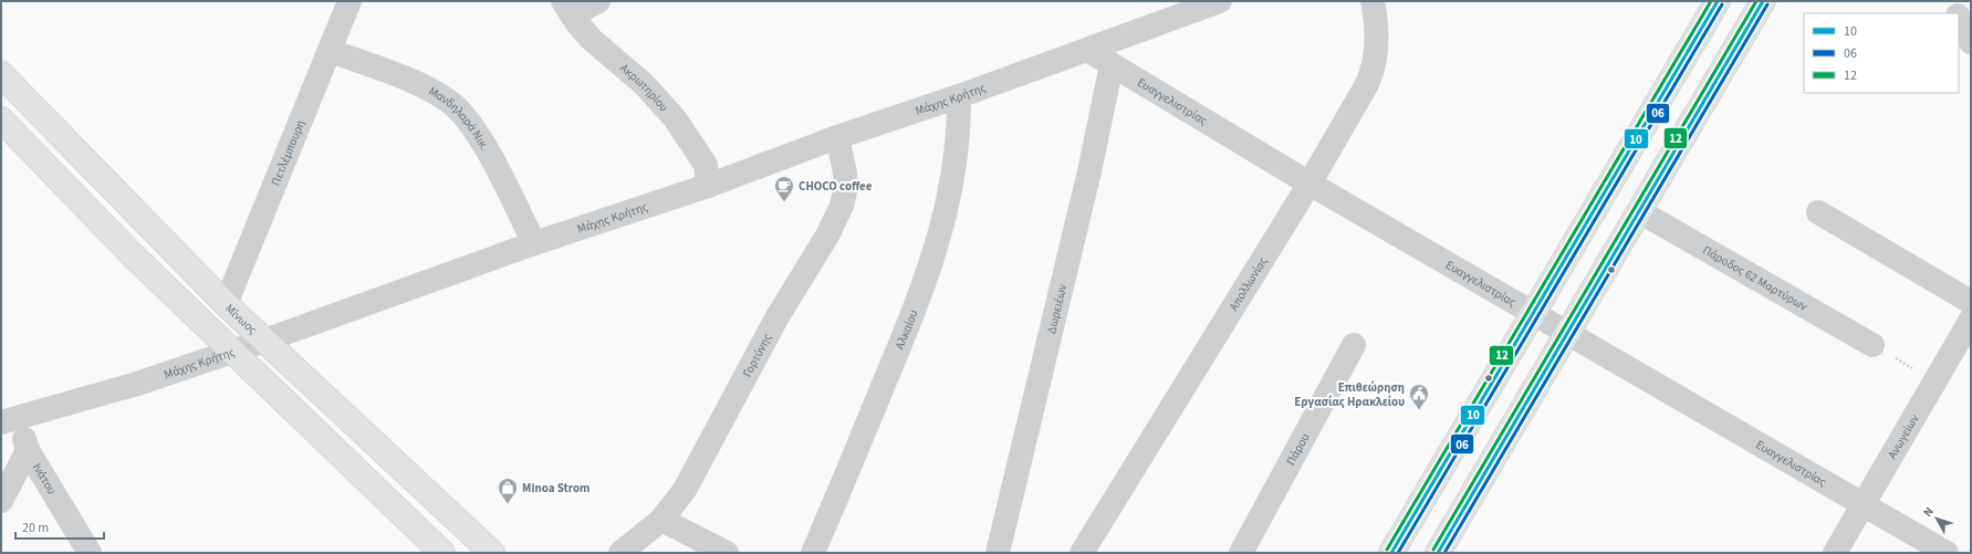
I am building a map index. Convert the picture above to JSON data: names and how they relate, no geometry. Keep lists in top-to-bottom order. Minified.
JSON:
{"streets":{"main road":["Μίνωος"],"street":["Ακρωτηρίου","Μάχης Κρήτης","Ευαγγελιστρίας","Μανδηλαρά Νικ.","Πετλέμπουρη","Πάροδος 62 Μαρτύρων","Απολλωνίας","Δωρειέων","Αλκαίου","Γορτύνης","Ανωγείων","Πάρου","Ινάτου"]},"crossings":[["Ακρωτηρίου","Μάχης Κρήτης"],["Μάχης Κρήτης","Ευαγγελιστρίας"],["Μάχης Κρήτης","Μανδηλαρά Νικ."],["Μάχης Κρήτης","Μίνωος"],["Μάχης Κρήτης","Αλκαίου"],["Μάχης Κρήτης","Γορτύνης"],["Ευαγγελιστρίας","Απολλωνίας"],["Ευαγγελιστρίας","Δωρειέων"],["Ευαγγελιστρίας","Ανωγείων"],["Μανδηλαρά Νικ.","Πετλέμπουρη"],["Πετλέμπουρη","Μίνωος"]],"places":{"cafe":["CHOCO coffee"],"public building":["Επιθεώρηση Εργασίας Ηρακλείου"],"shop":["Minoa Strom"]},"lines":["transit line 10","transit line 12","transit line 06"],"legend":["10","06","12"],"scale_bar":"20 m","north":"top left"}
